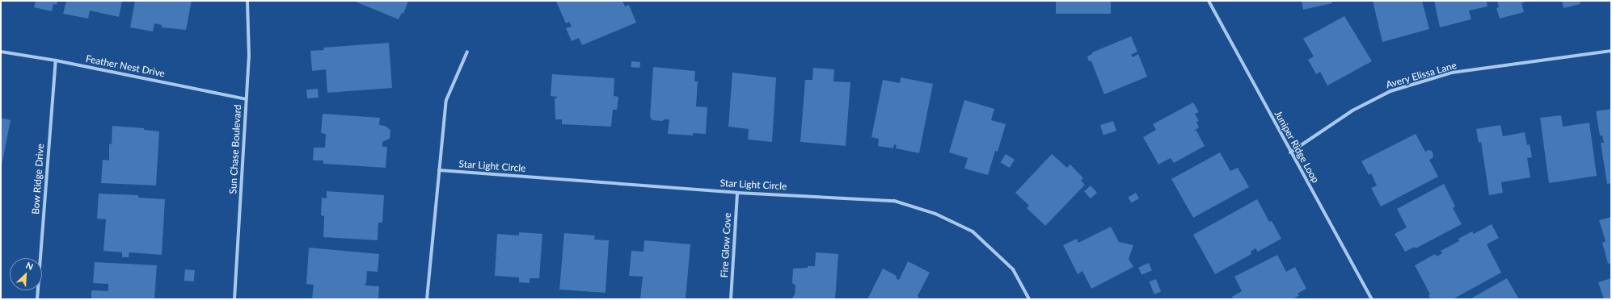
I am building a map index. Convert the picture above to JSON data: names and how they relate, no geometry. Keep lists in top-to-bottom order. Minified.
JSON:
{"streets":{"street":["Feather Nest Drive","Avery Elissa Lane","Juniper Ridge Loop","Sun Chase Boulevard","Star Light Circle","Bow Ridge Drive","Fire Glow Cove"]},"crossings":[["Feather Nest Drive","Sun Chase Boulevard"],["Feather Nest Drive","Bow Ridge Drive"],["Avery Elissa Lane","Juniper Ridge Loop"],["Star Light Circle","Fire Glow Cove"]],"north":"top right"}
